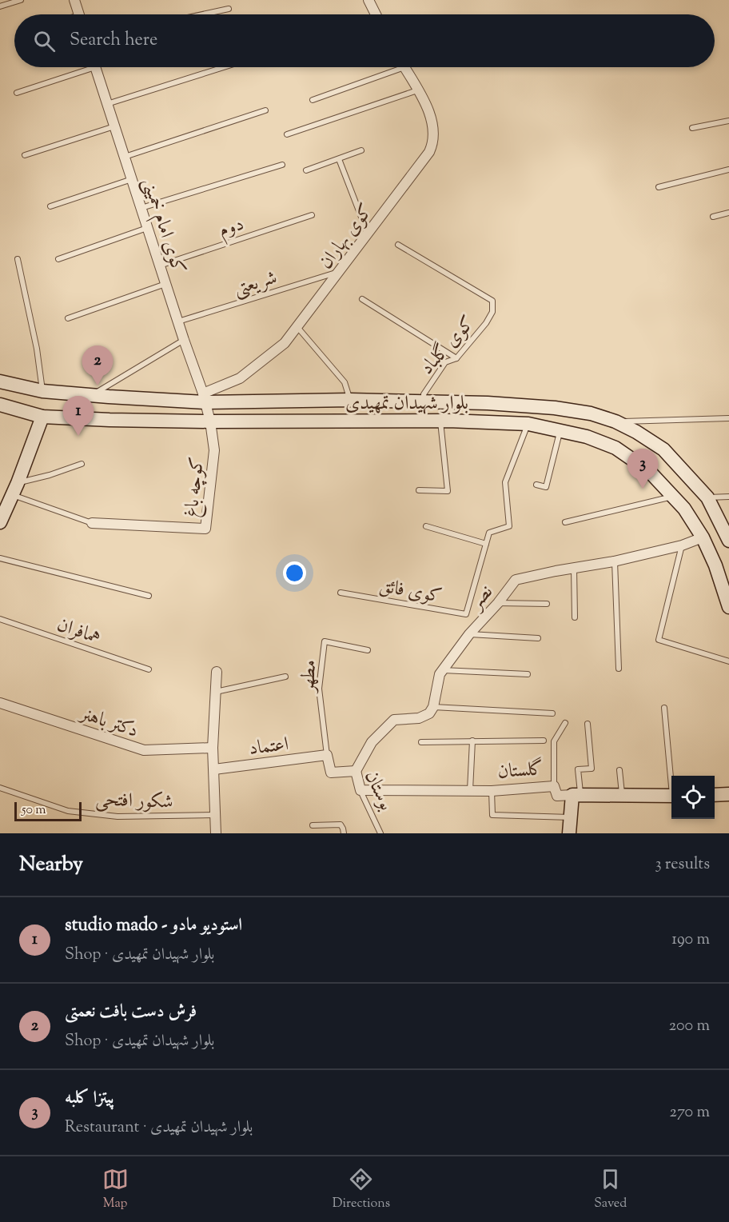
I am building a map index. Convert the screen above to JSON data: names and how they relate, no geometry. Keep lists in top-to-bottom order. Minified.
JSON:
{"streets":{"main road":["بلوار شهیدان تمهیدی","گلستان"],"street":["کوی امام خمینی","کوی بهاران","کوچه باغ","نصر","دکتر باهنر","اعتماد","بوستان"],"lane":["دوم","شریعتی","کوی گلباد","کوی فائق","همافران","مطهر","شکور افتحی"]},"crossings":[["کوی امام خمینی","دوم"],["کوی امام خمینی","کوی بهاران"],["کوی امام خمینی","شریعتی"],["کوی امام خمینی","بلوار شهیدان تمهیدی"],["کوی امام خمینی","کوچه باغ"],["کوی بهاران","شریعتی"],["کوی بهاران","بلوار شهیدان تمهیدی"],["کوی گلباد","بلوار شهیدان تمهیدی"],["بلوار شهیدان تمهیدی","کوچه باغ"],["بلوار شهیدان تمهیدی","کوی فائق"],["بلوار شهیدان تمهیدی","نصر"],["مطهر","اعتماد"],["مطهر","بوستان"],["اعتماد","بوستان"],["گلستان","بوستان"]],"scale_bar":"50 m","page":{"search":"Search here","pins":["2","1","3"],"scale":"50 m","heading":["Nearby","3 results"],"list":[{"mark":"1","name":"studio mado - استودیو مادو","note":"Shop · بلوار شهیدان تمهیدی","value":"190 m"},{"mark":"2","name":"فرش دست بافت نعمتی","note":"Shop · بلوار شهیدان تمهیدی","value":"200 m"},{"mark":"3","name":"پیتزا کلبه","note":"Restaurant · بلوار شهیدان تمهیدی","value":"270 m"}],"nav":["Map","Directions","Saved"]}}
